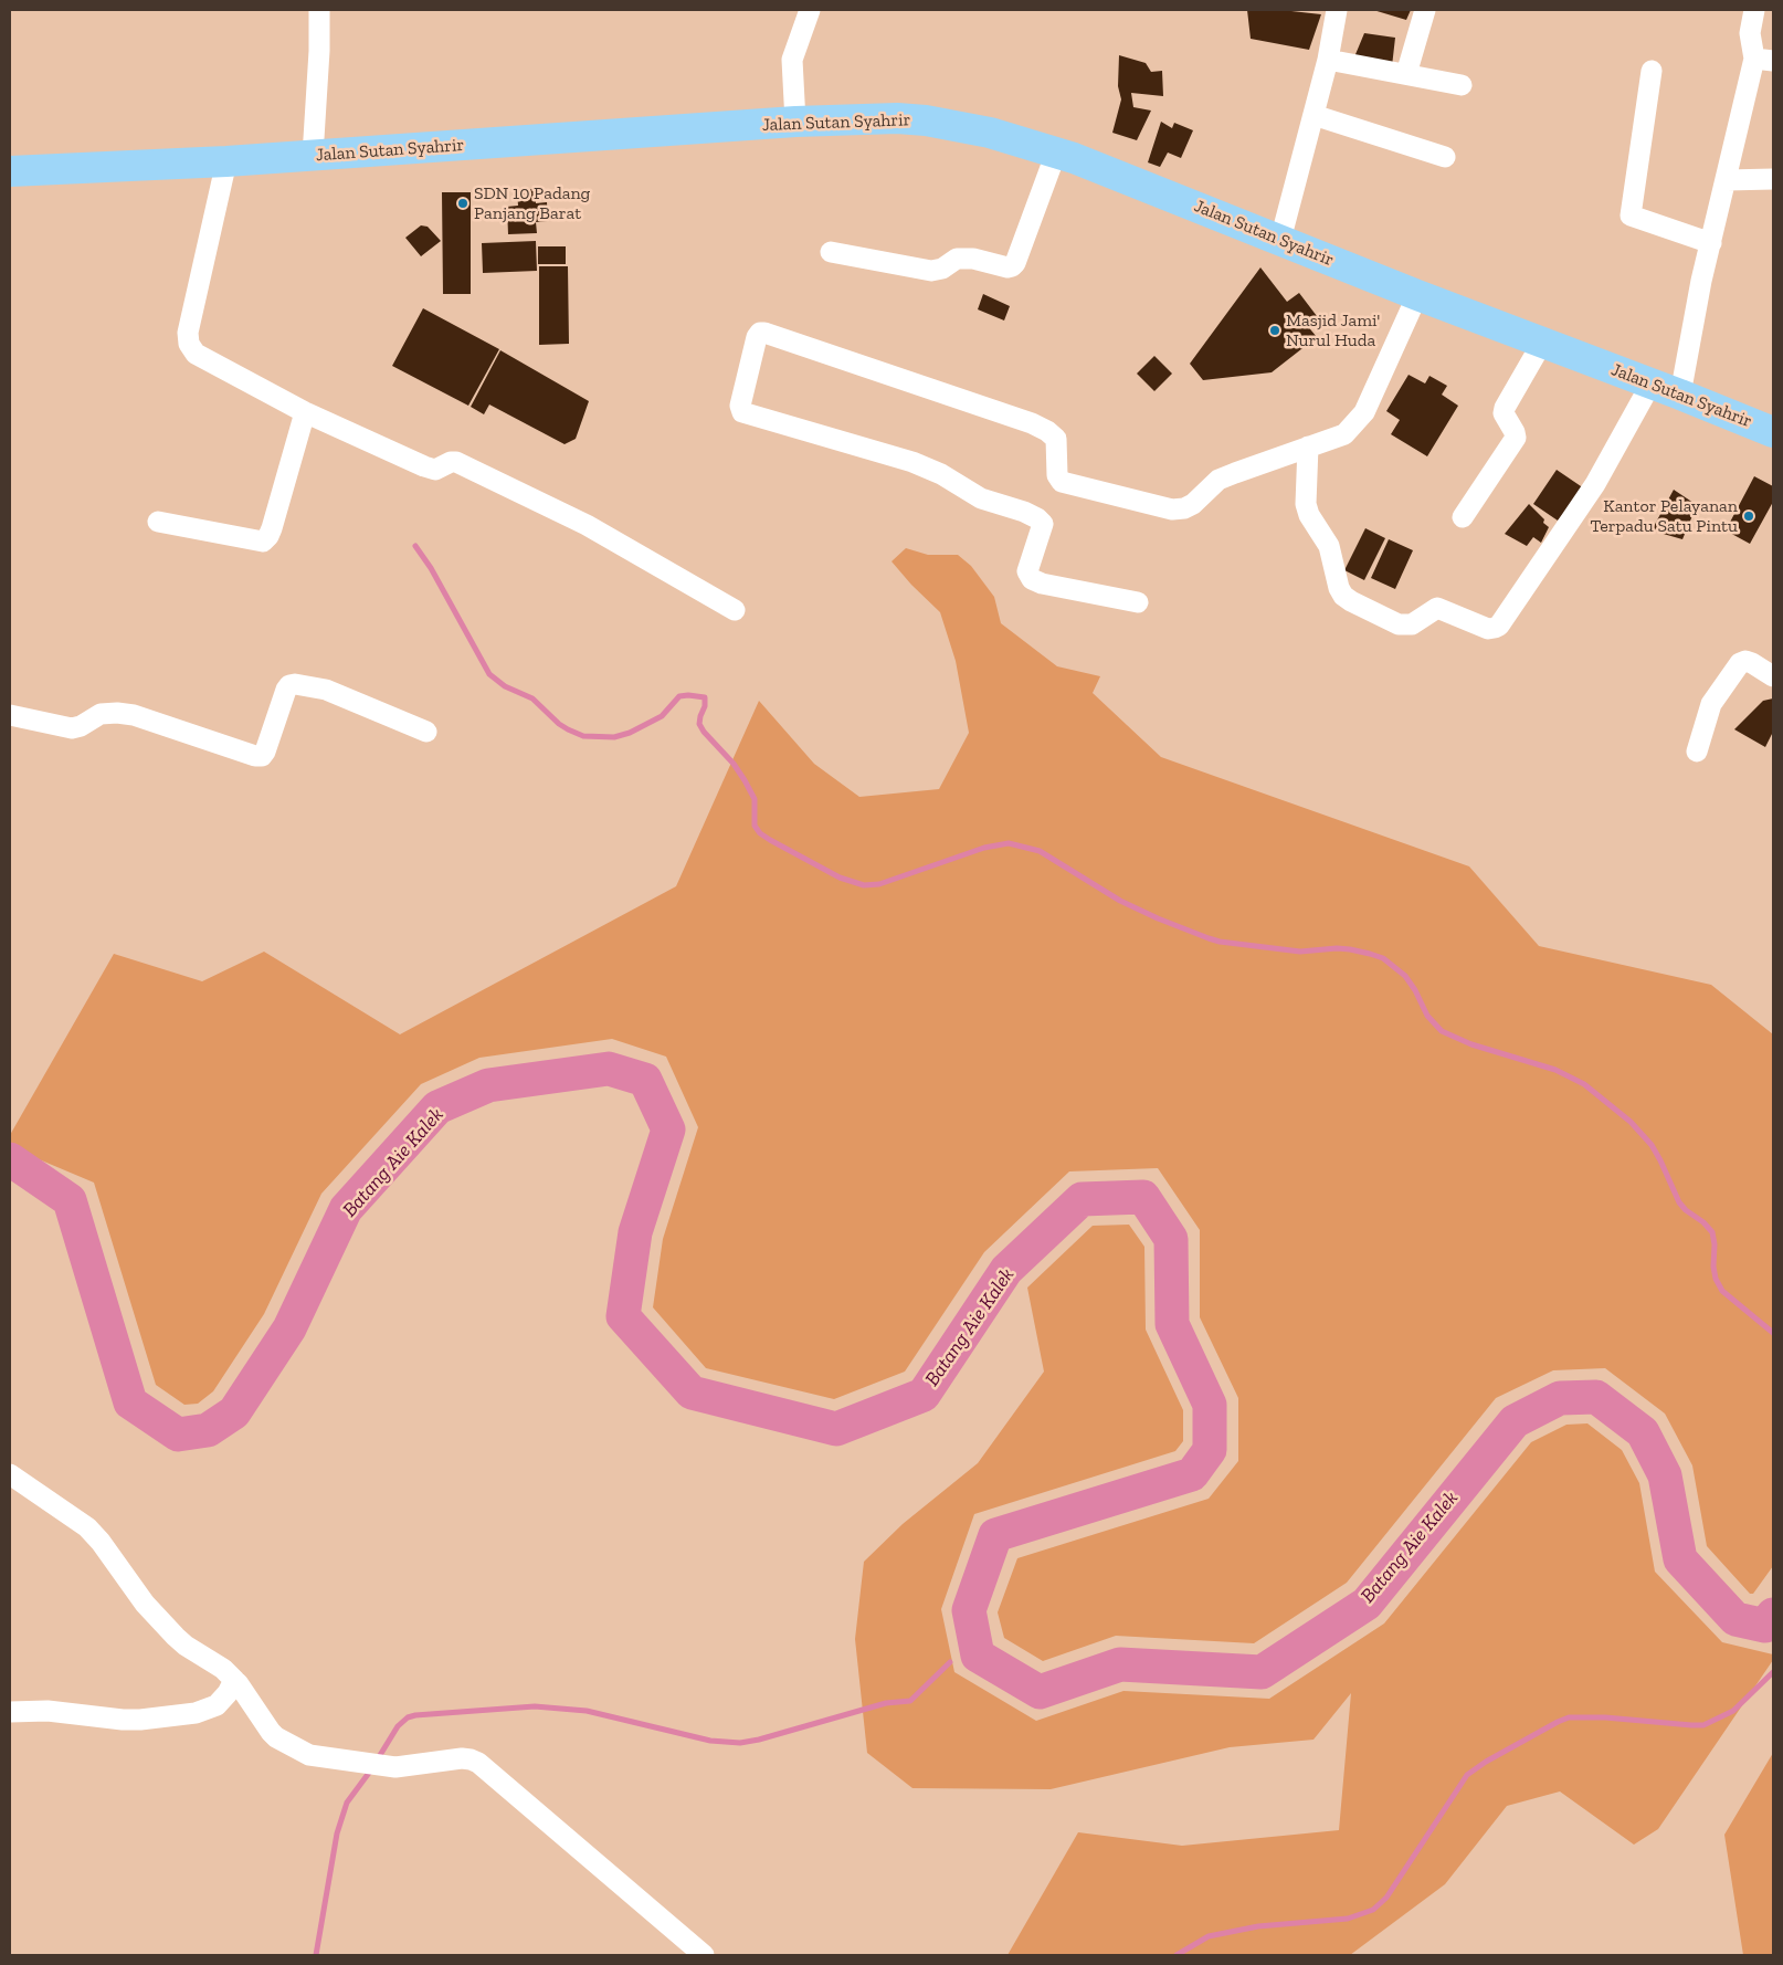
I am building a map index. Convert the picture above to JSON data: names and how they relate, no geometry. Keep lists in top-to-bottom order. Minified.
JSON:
{"streets":{"highway":["Jalan Sutan Syahrir"]},"water":["Batang Aie Kalek"],"places":["SDN 10 Padang Panjang Barat","Masjid Jami' Nurul Huda","Kantor Pelayanan Terpadu Satu Pintu"]}
